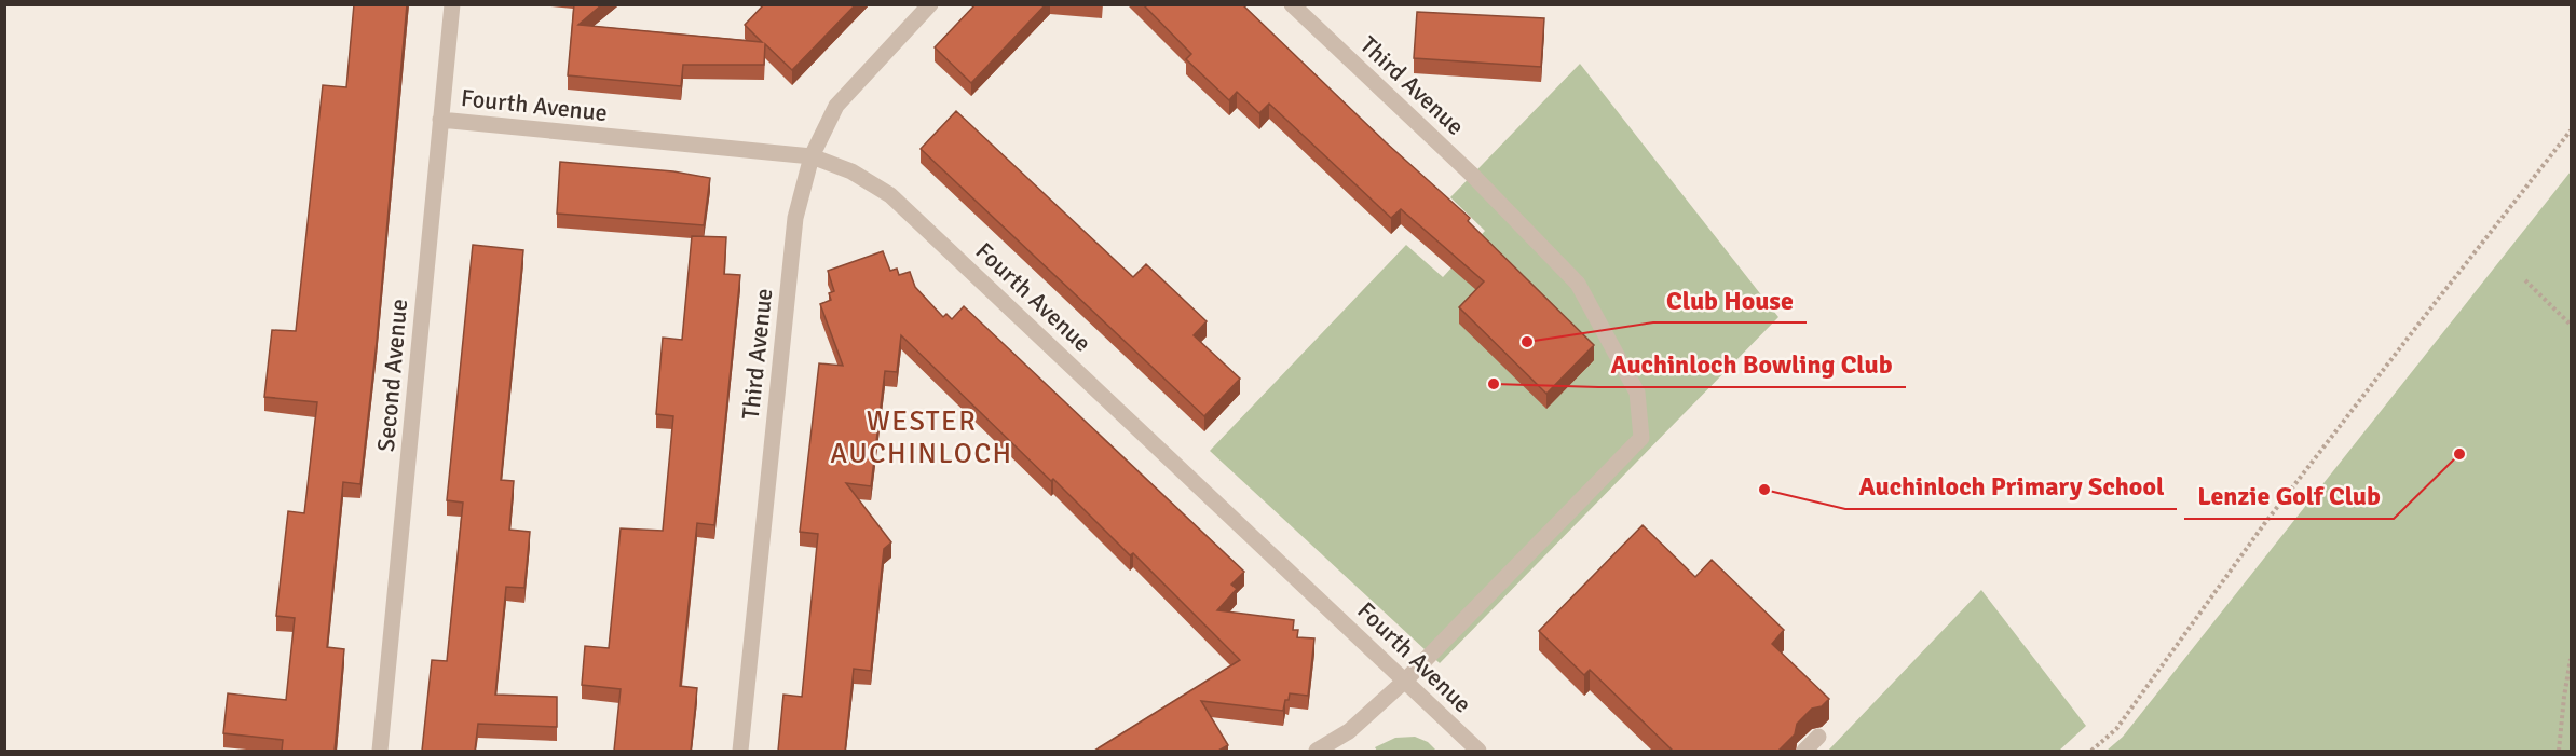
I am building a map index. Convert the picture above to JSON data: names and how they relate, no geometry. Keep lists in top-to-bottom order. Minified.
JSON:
{"streets":{"street":["Third Avenue","Fourth Avenue","Second Avenue"]},"crossings":[["Third Avenue","Fourth Avenue"],["Fourth Avenue","Second Avenue"]],"districts":["WESTER AUCHINLOCH"],"places":["Club House","Auchinloch Bowling Club","Lenzie Golf Club","Auchinloch Primary School"]}
